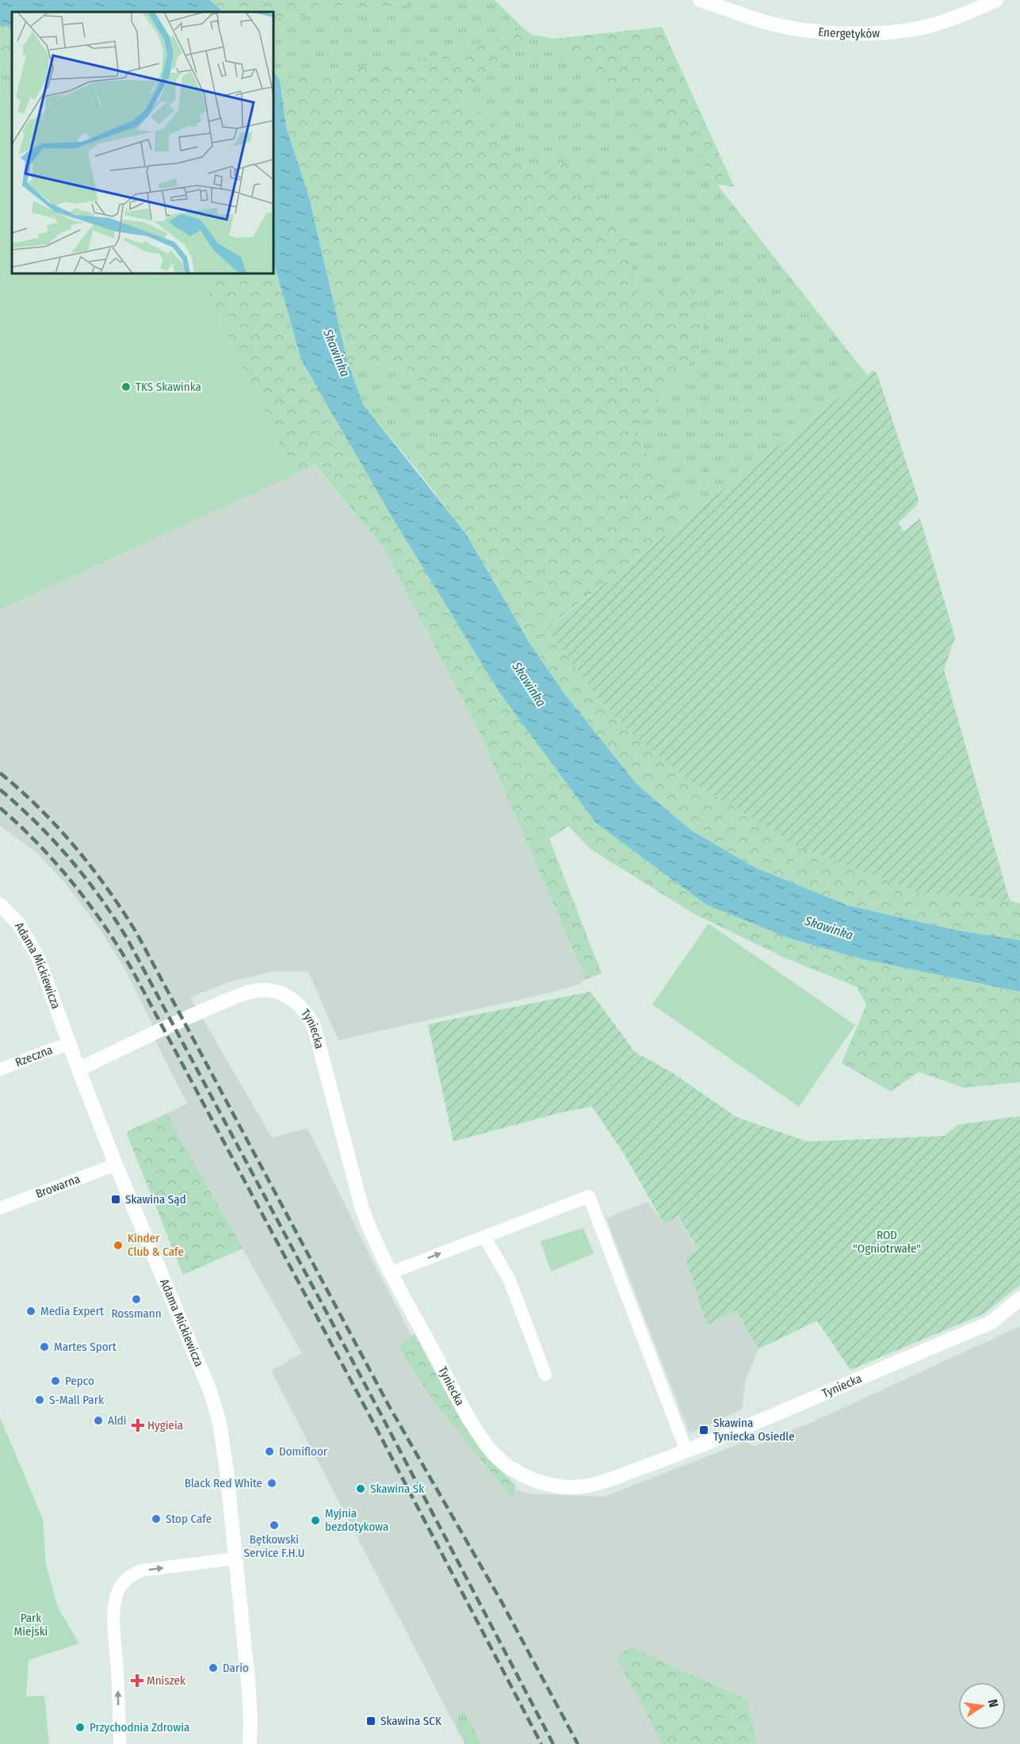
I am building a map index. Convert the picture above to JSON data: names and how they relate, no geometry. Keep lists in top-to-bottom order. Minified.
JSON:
{"streets":{"street":["Energetyków","Adama Mickiewicza","Tyniecka","Rzeczna","Browarna"]},"crossings":[["Adama Mickiewicza","Tyniecka"],["Adama Mickiewicza","Rzeczna"],["Adama Mickiewicza","Browarna"]],"water":["Skawinka"],"parks":["ROD \"Ogniotrwałe\"","Park Miejski"],"places":{"other":["TKS Skawinka","Kinder Club & Cafe","Rossmann","Media Expert","Martes Sport","Pepco","S-Mall Park","Aldi","Domifloor","Black Red White","Skawina Sk","Stop Cafe","Myjnia bezdotykowa","Bętkowski Service F.H.U","Dario","Przychodnia Zdrowia"],"transit":["Skawina Sąd","Skawina Tyniecka Osiedle","Skawina SCK"],"health":["Hygieia","Mniszek"]},"north":"right"}
